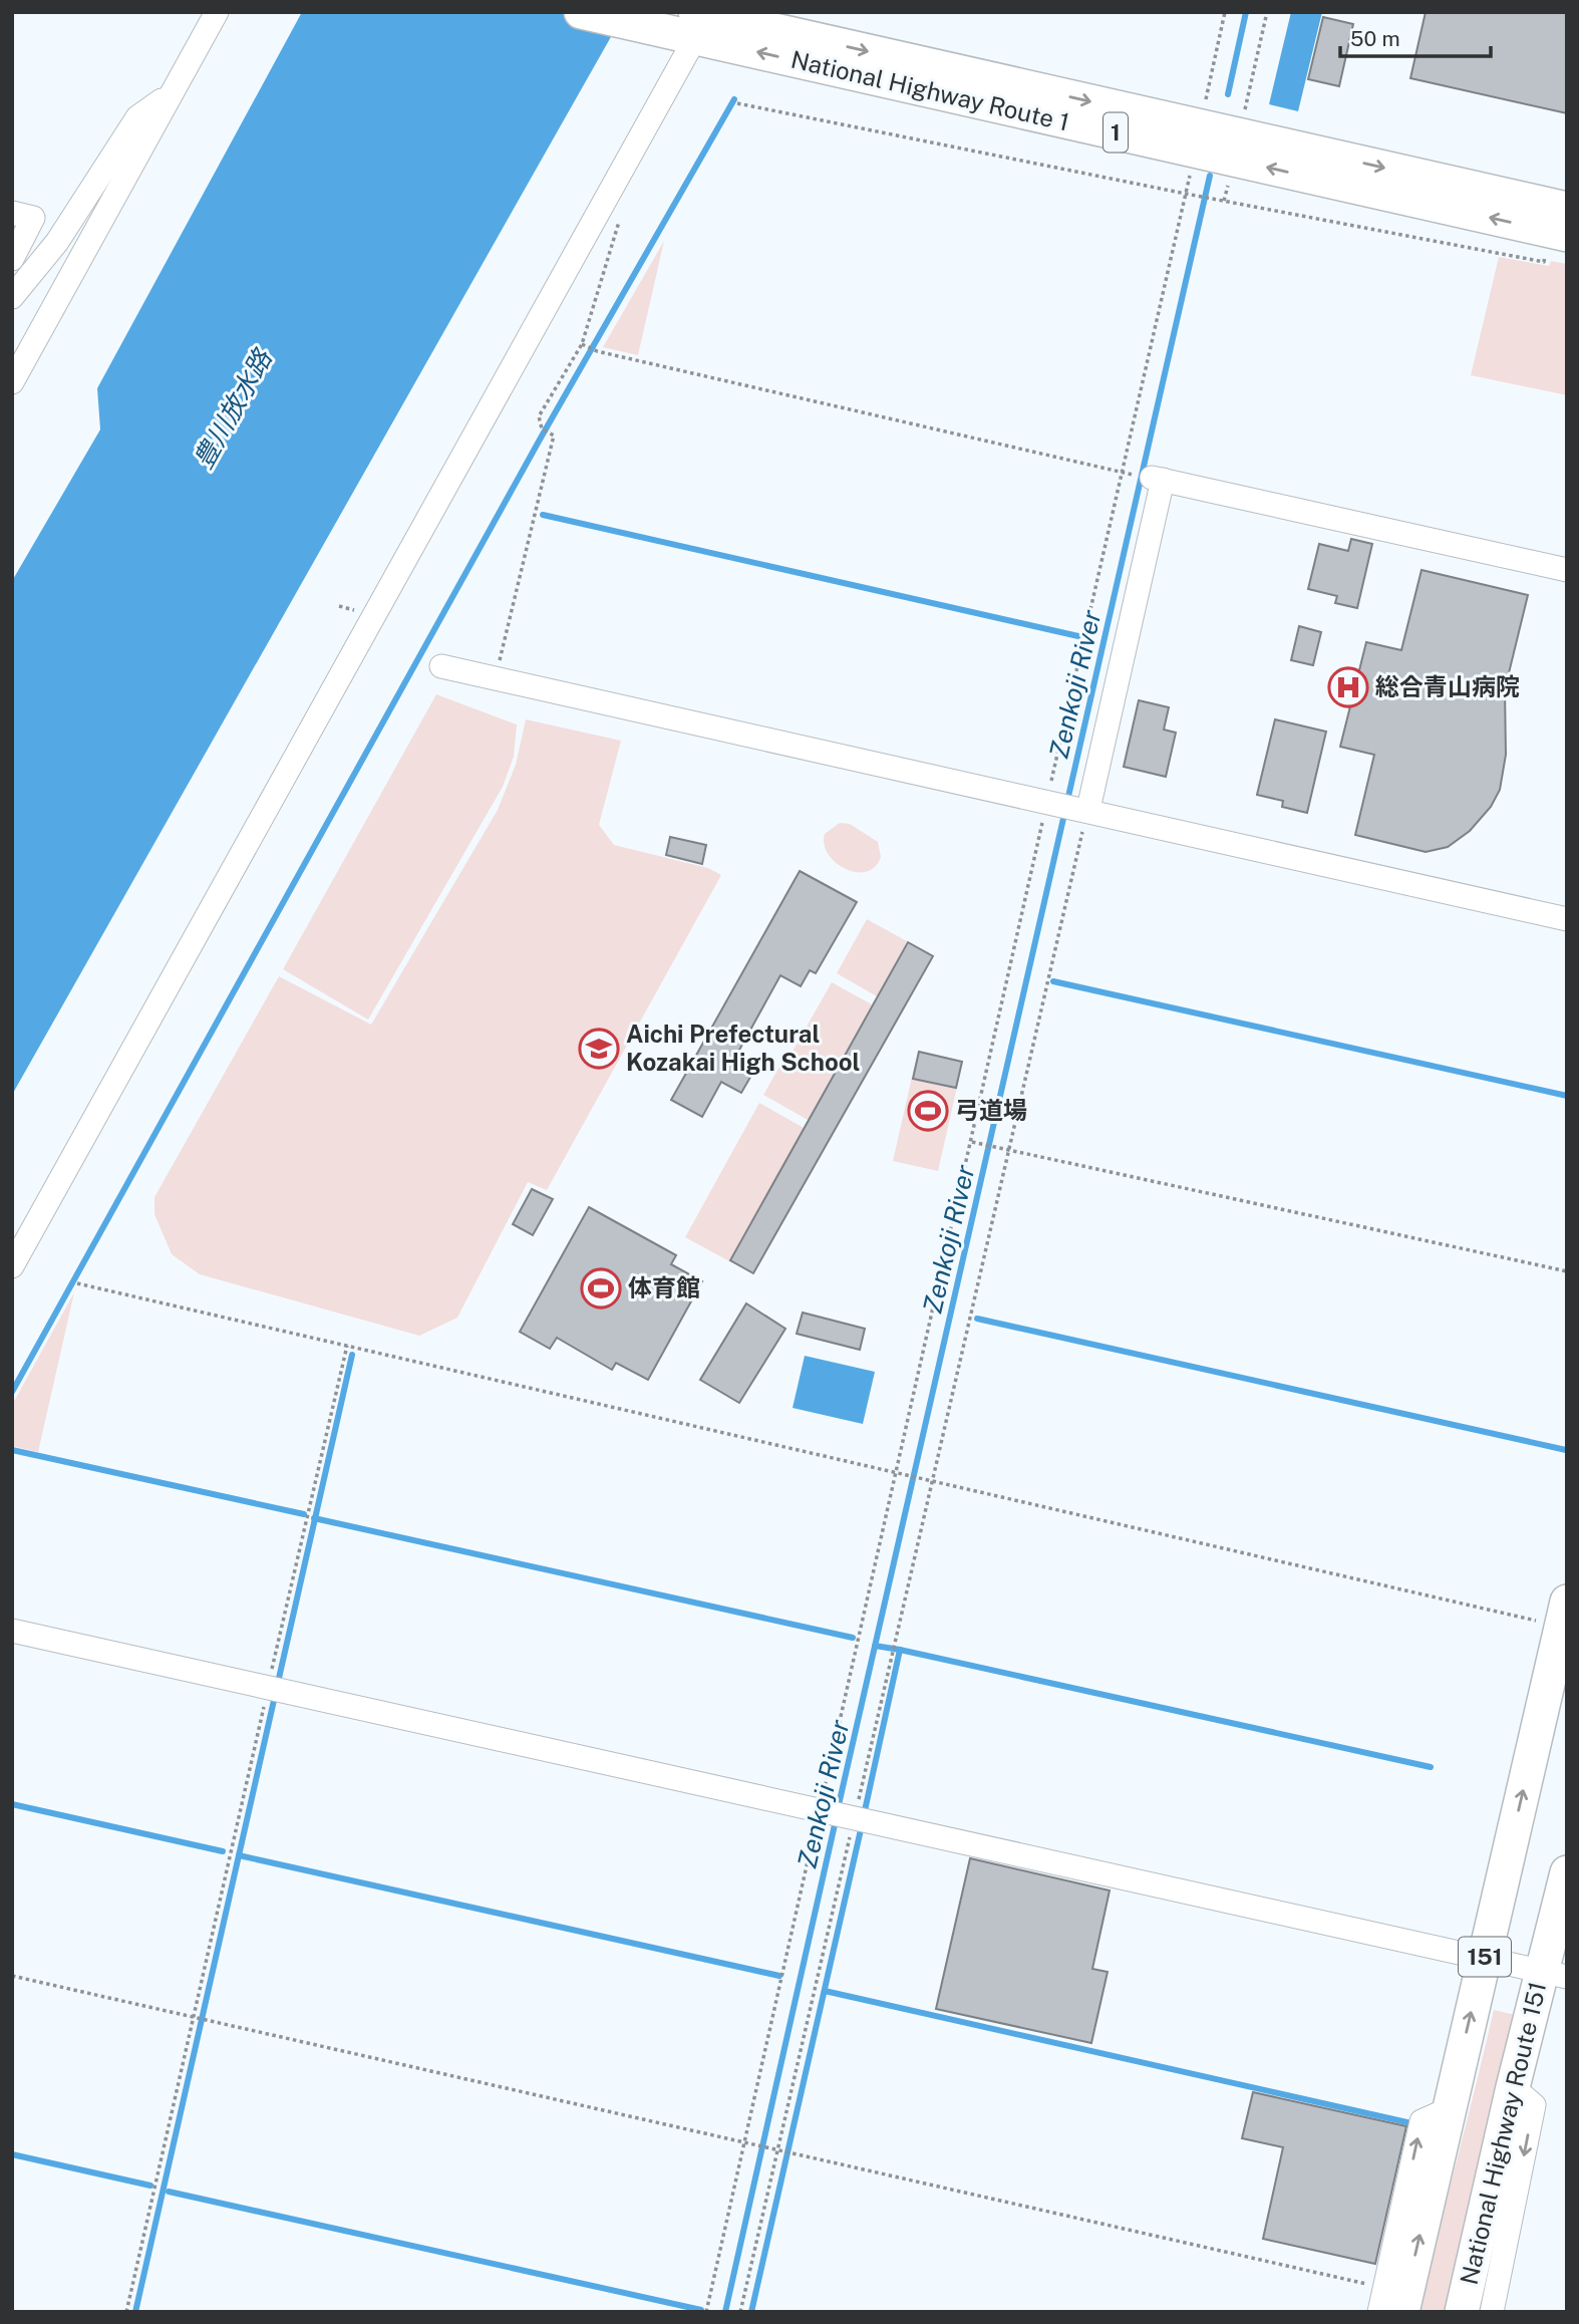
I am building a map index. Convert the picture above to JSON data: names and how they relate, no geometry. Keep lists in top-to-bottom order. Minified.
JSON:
{"streets":{"highway":["National Highway Route 1","1","151","National Highway Route 151"]},"water":["豊川放水路","Zenkoji River"],"places":{"hospital":["総合青山病院"],"school or university":["Aichi Prefectural Kozakai High School"],"sports":["弓道場","体育館"]},"scale_bar":"50 m"}
